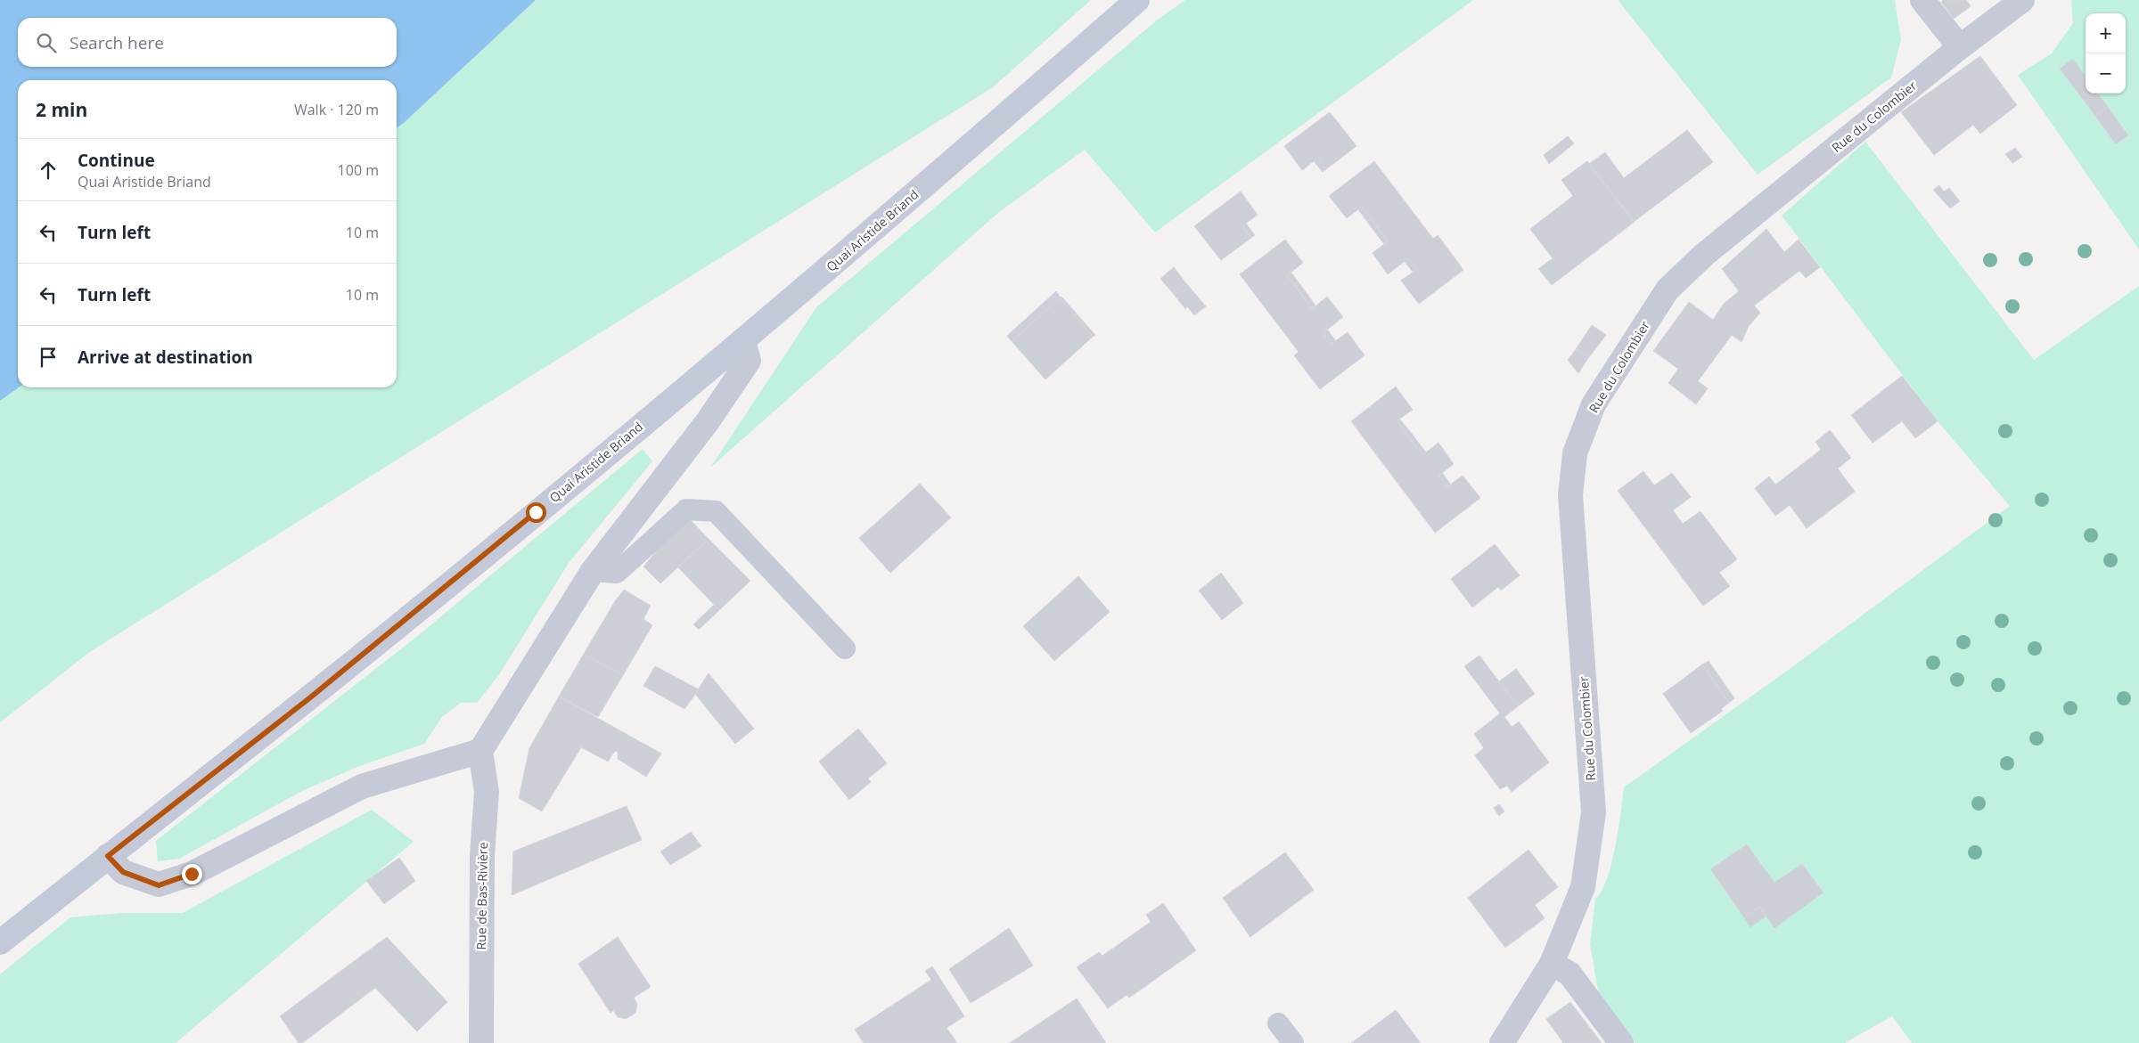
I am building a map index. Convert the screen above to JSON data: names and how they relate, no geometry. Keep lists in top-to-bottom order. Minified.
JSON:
{"streets":{"main road":["Quai Aristide Briand"],"street":["Rue du Colombier","Rue de Bas-Rivière"]},"page":{"map_buttons":["+","−"],"search":"Search here","heading":["2 min","Walk · 120 m"],"list":[["Continue","Quai Aristide Briand","100 m"],["Turn left","10 m"],["Turn left","10 m"],"Arrive at destination"]}}
